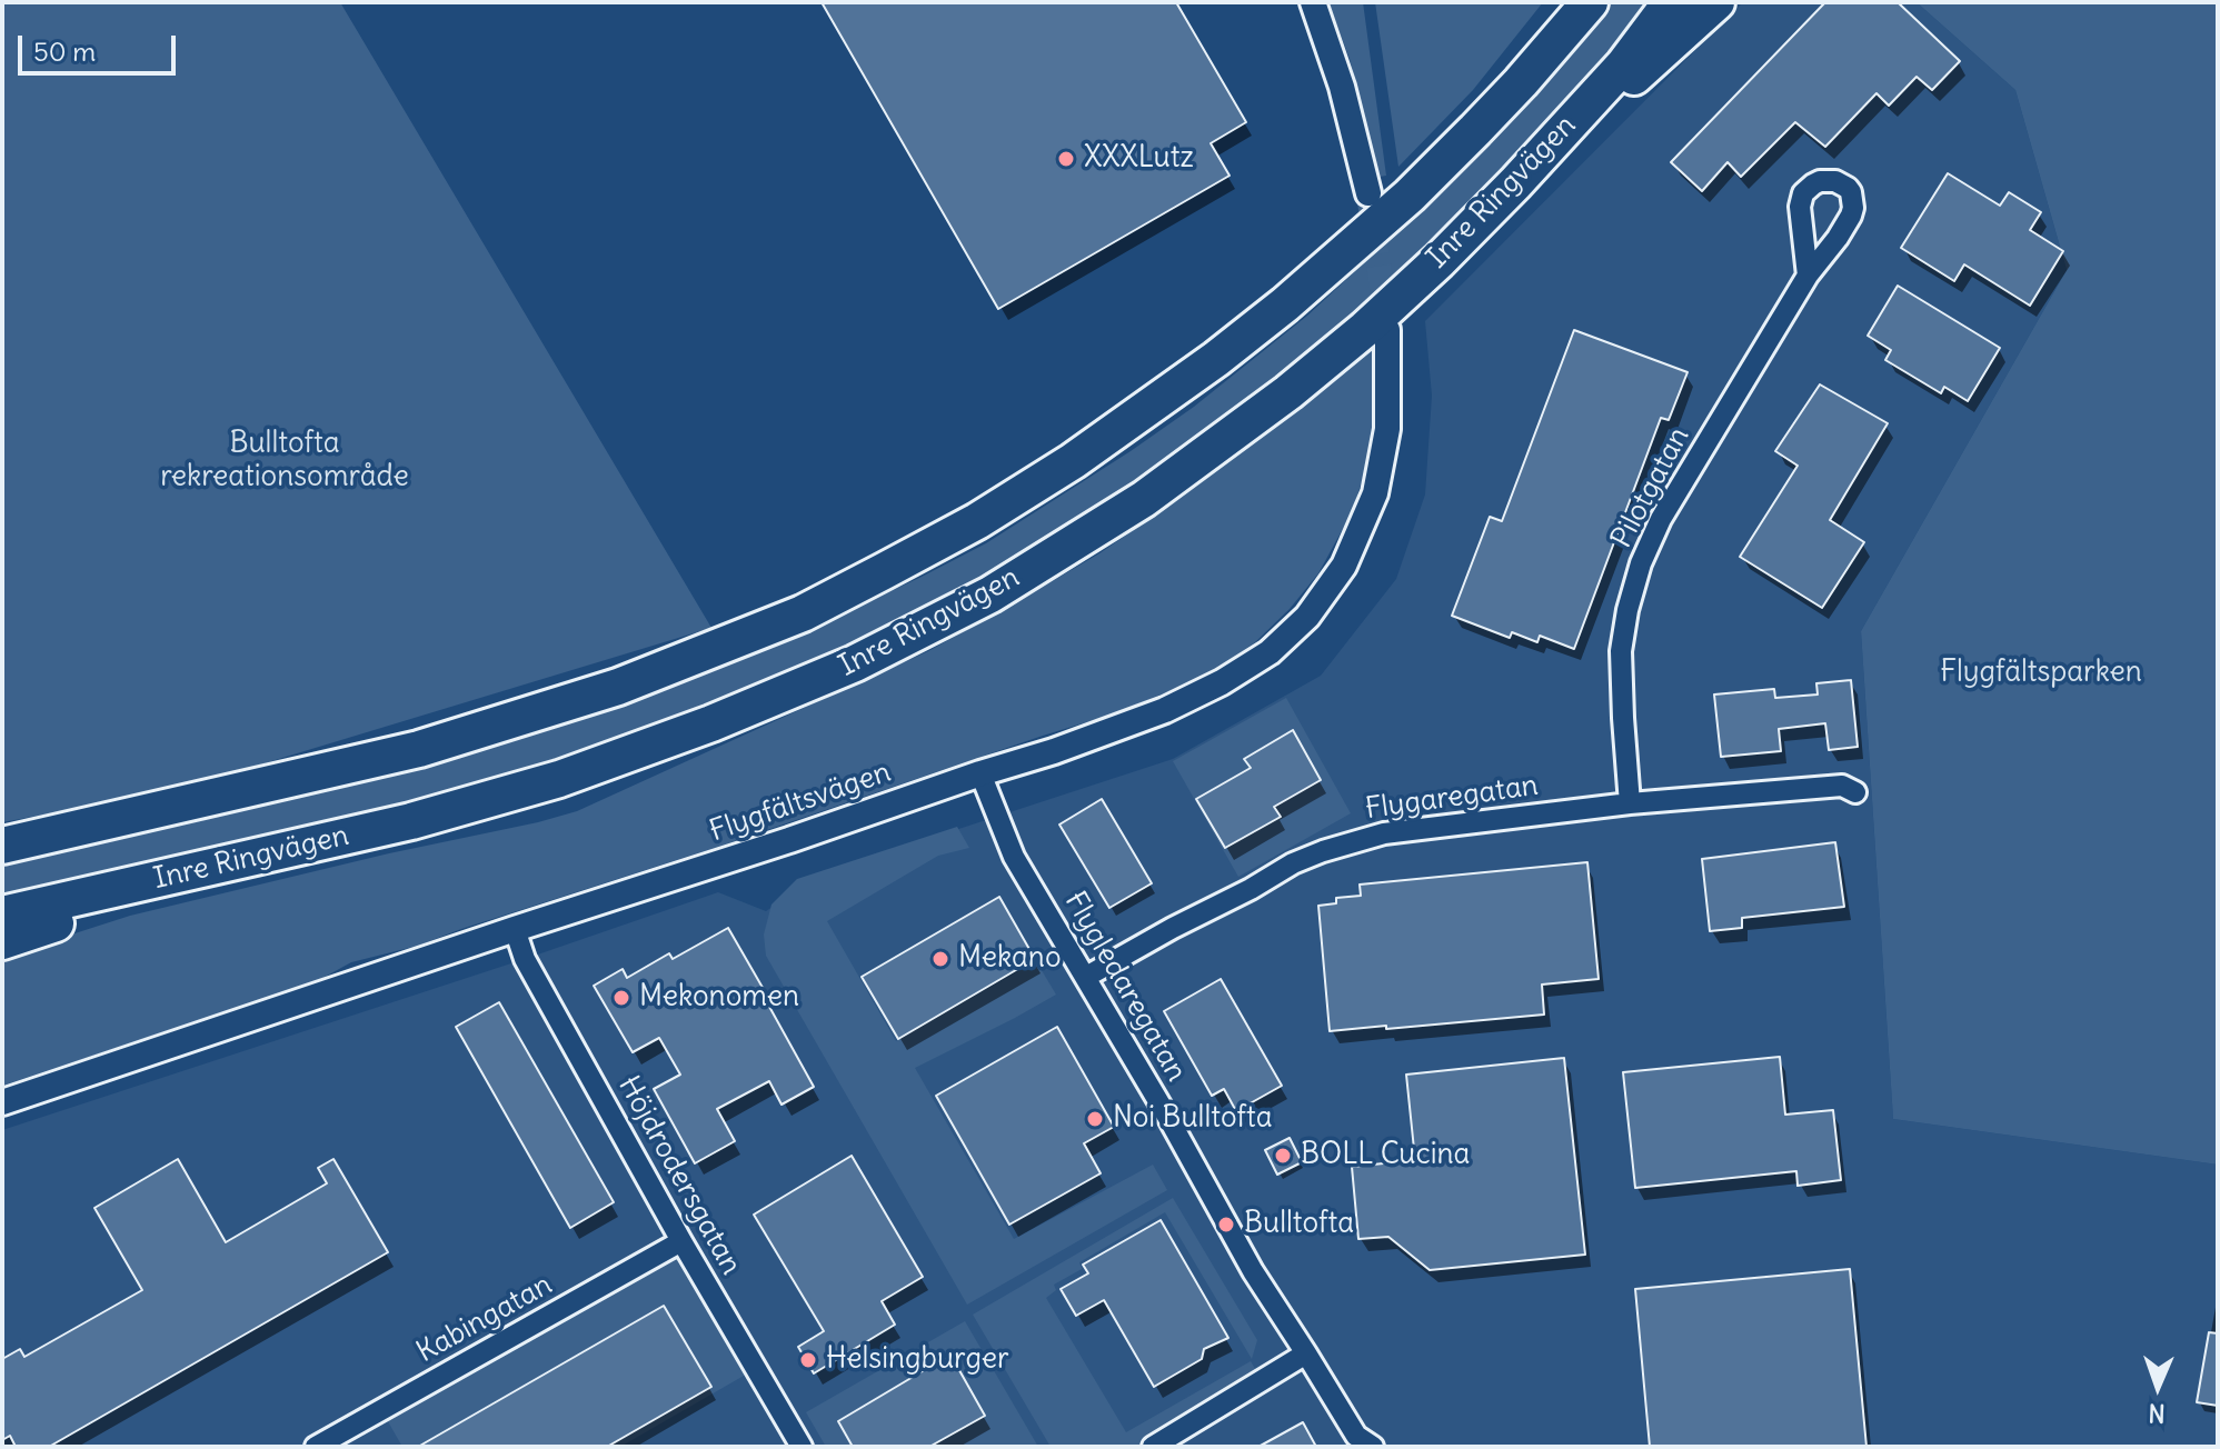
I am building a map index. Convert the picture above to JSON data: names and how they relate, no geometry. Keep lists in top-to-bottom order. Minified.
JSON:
{"streets":{"highway":["Inre Ringvägen"],"street":["Pilotgatan","Flygaregatan","Flygfältsvägen","Flygledaregatan","Höjdrodersgatan","Kabingatan"]},"crossings":[["Pilotgatan","Flygaregatan"],["Flygaregatan","Flygledaregatan"],["Flygfältsvägen","Flygledaregatan"],["Flygfältsvägen","Höjdrodersgatan"],["Höjdrodersgatan","Kabingatan"]],"parks":["Bulltofta rekreationsområde","Flygfältsparken"],"places":["XXXLutz","Mekano","Mekonomen","Noi Bulltofta","BOLL Cucina","Bulltofta","Helsingburger"],"scale_bar":"50 m","north":"bottom"}
